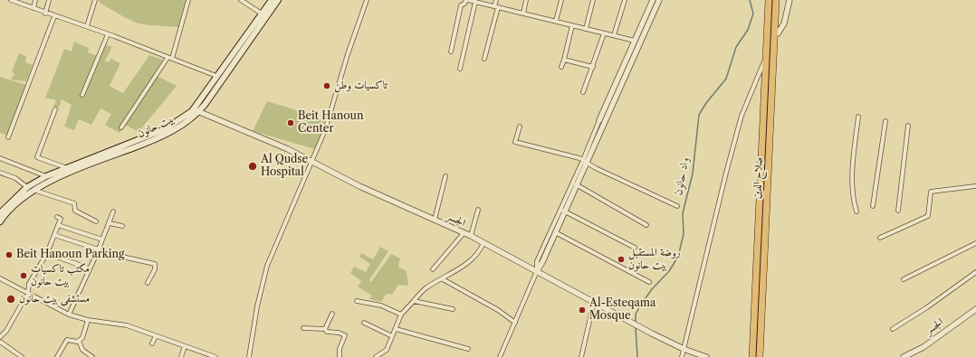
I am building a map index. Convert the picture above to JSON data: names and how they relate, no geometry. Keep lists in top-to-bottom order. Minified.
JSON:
{"streets":{"highway":["صلاح الدين"],"main road":["بيت حانون"],"street":["الجسر"]},"crossings":[["بيت حانون","الجسر"]],"water":["واد حانون"],"places":["تاكسيات وطن","Beit Hanoun Center","Al Qudse Hospital","Beit Hanoun Parking","روضة المستقبل بيت حانون","مكتب تاكسيات بيت حانون","مستشفى بيت حانون","Al-Esteqama Mosque"]}
